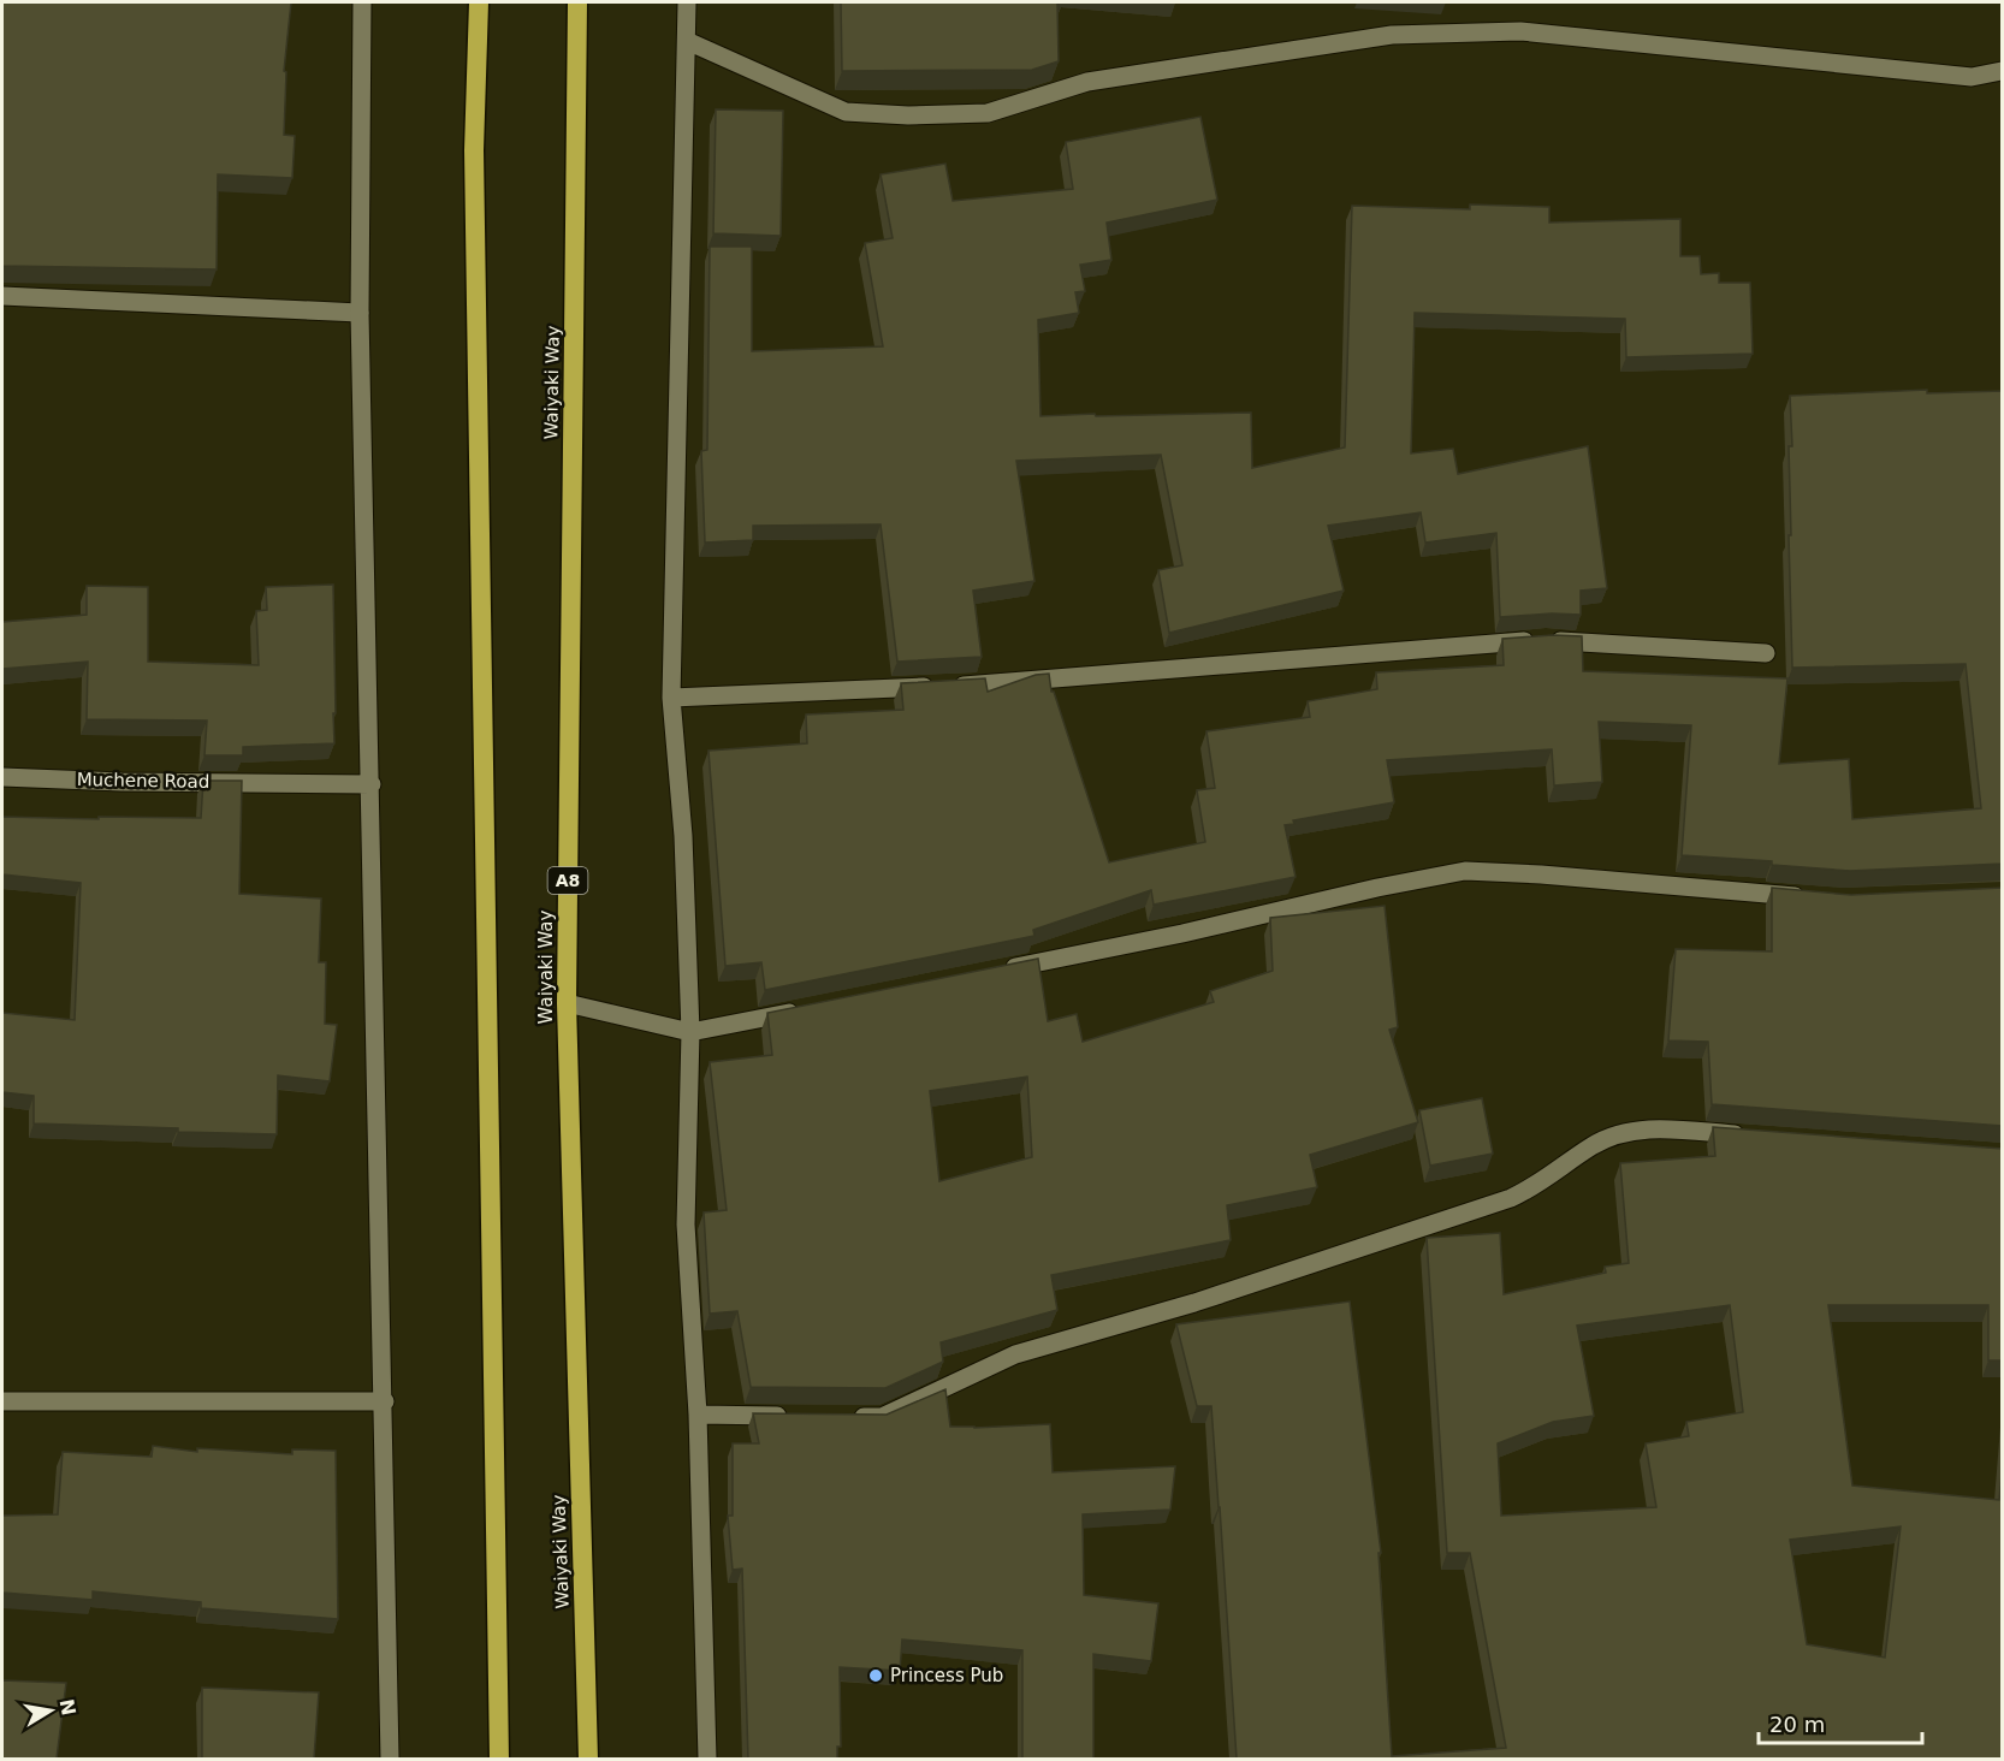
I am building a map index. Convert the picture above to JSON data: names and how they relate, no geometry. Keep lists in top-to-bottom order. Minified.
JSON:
{"streets":{"highway":["Waiyaki Way","A8"],"street":["Muchene Road"]},"places":["Princess Pub"],"scale_bar":"20 m","north":"right"}
